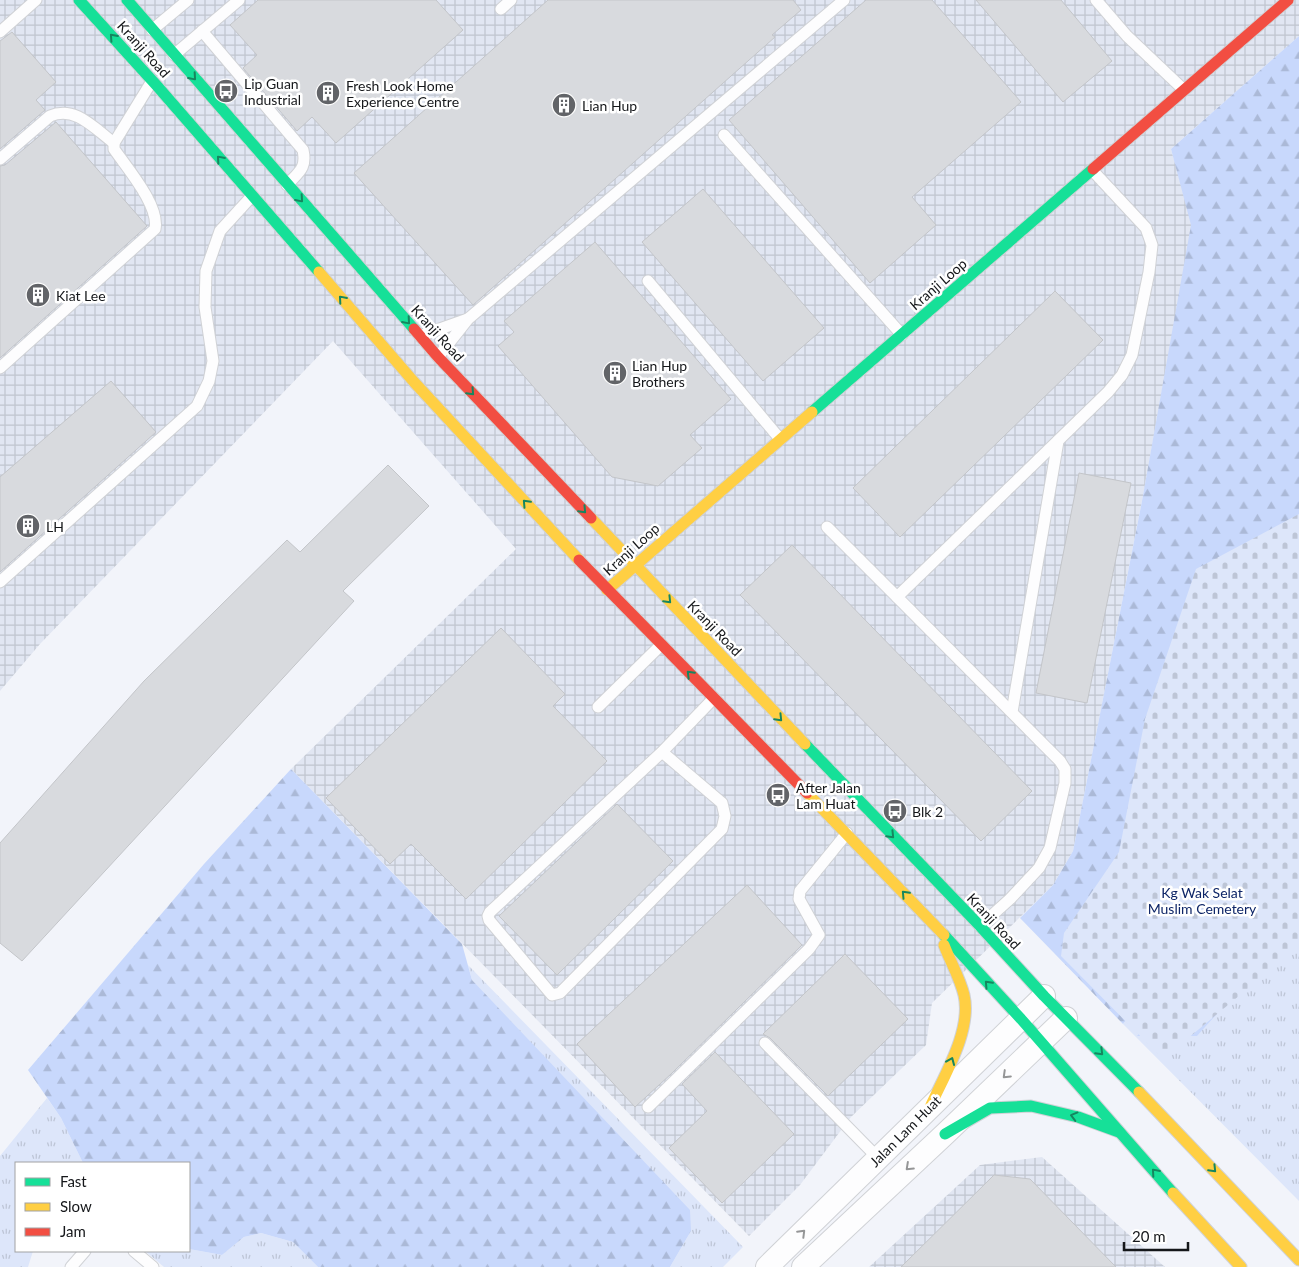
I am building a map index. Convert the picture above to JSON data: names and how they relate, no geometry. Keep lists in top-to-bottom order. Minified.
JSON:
{"streets":{"main road":["Kranji Road","Kranji Loop"],"street":["Jalan Lam Huat"]},"crossings":[["Kranji Road","Kranji Loop"],["Kranji Road","Jalan Lam Huat"]],"parks":["Kg Wak Selat Muslim Cemetery"],"places":{"bus stop":["Lip Guan Industrial","After Jalan Lam Huat","Blk 2"],"building":["Fresh Look Home Experience Centre","Lian Hup","Kiat Lee","Lian Hup Brothers","LH"]},"legend":["Fast","Slow","Jam"],"scale_bar":"20 m"}
